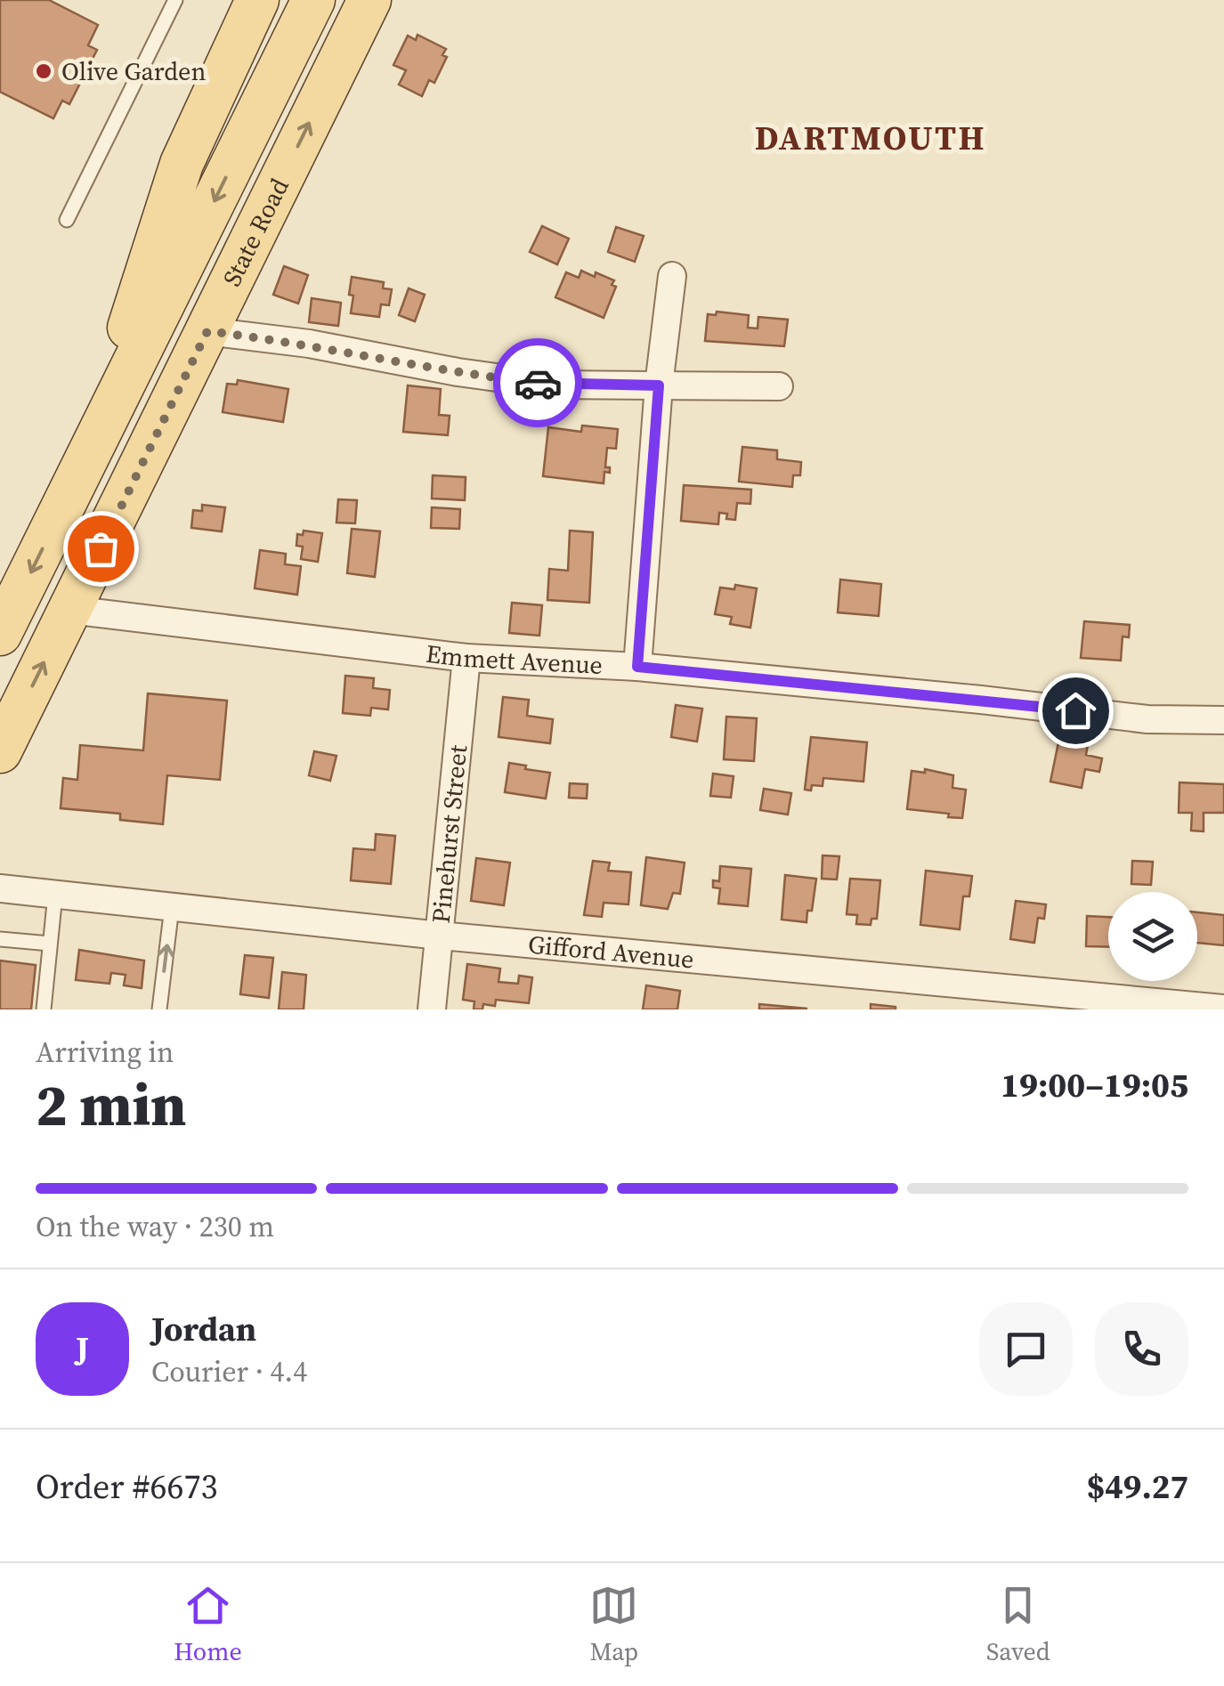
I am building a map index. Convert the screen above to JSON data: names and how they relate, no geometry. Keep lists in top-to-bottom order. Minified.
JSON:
{"streets":{"main road":["State Road"],"street":["Emmett Avenue","Pinehurst Street","Gifford Avenue"]},"crossings":[["State Road","Emmett Avenue"],["Emmett Avenue","Pinehurst Street"],["Pinehurst Street","Gifford Avenue"]],"districts":["DARTMOUTH"],"places":["Olive Garden"],"page":{"heading":["2 min","Arriving in","19:00–19:05"],"panel":["Jordan","Courier · 4.4","Order #6673","$49.27"],"bar":"On the way · 230 m","round":"J","tabs":["Home","Map","Saved"]}}
